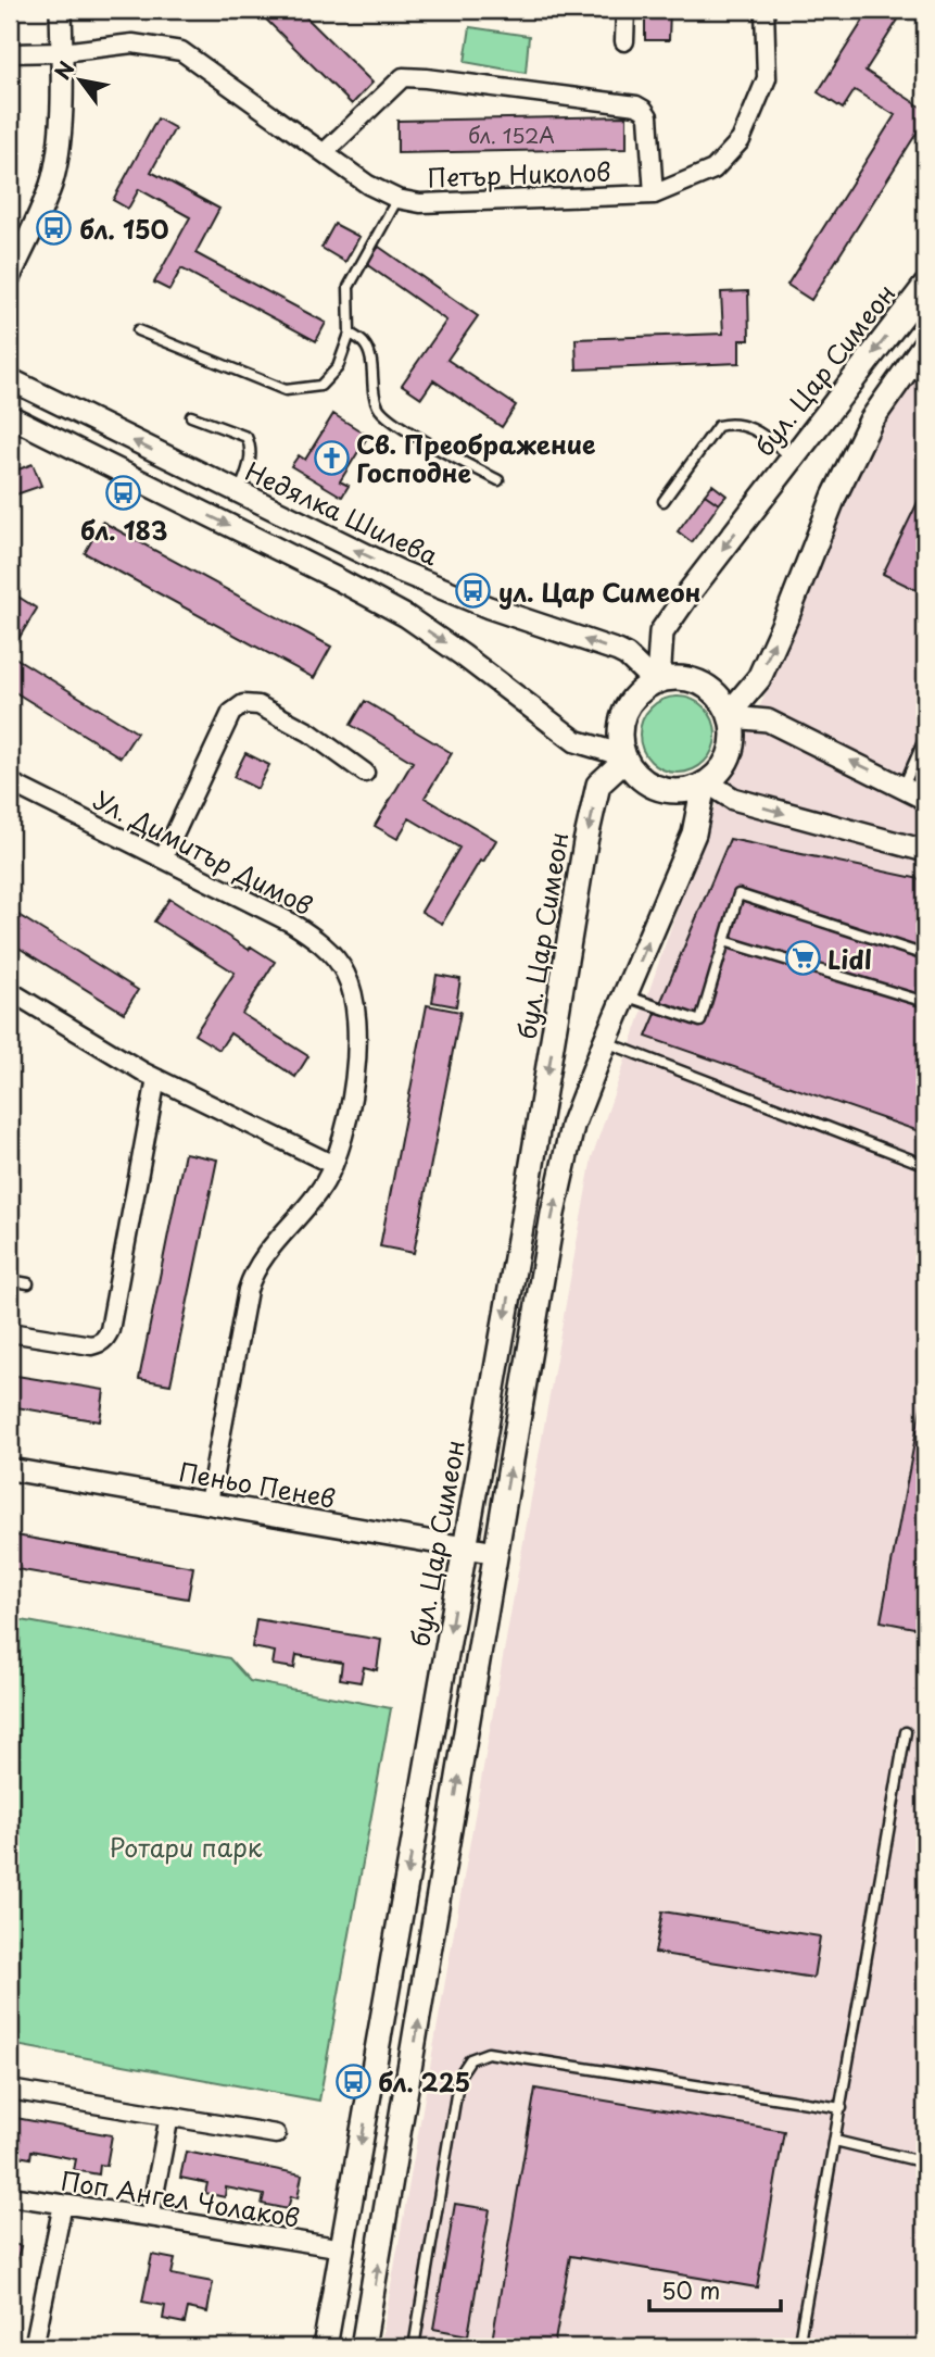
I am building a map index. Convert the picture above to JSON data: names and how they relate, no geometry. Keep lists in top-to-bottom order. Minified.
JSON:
{"streets":{"main road":["бул. Цар Симеон"],"street":["Петър Николов","Недялка Шилева","Ул. Димитър Димов","Пеньо Пенев","Поп Ангел Чолаков"]},"crossings":[["бул. Цар Симеон","Недялка Шилева"],["бул. Цар Симеон","Пеньо Пенев"],["бул. Цар Симеон","Поп Ангел Чолаков"],["Ул. Димитър Димов","Пеньо Пенев"]],"parks":["Ротари парк"],"places":{"bus stop":["бл. 150","бл. 183","ул. Цар Симеон","бл. 225"],"church":["Св. Преображение Господне"],"supermarket":["Lidl"]},"house_numbers":["бл. 152А"],"scale_bar":"50 m","north":"top left"}
